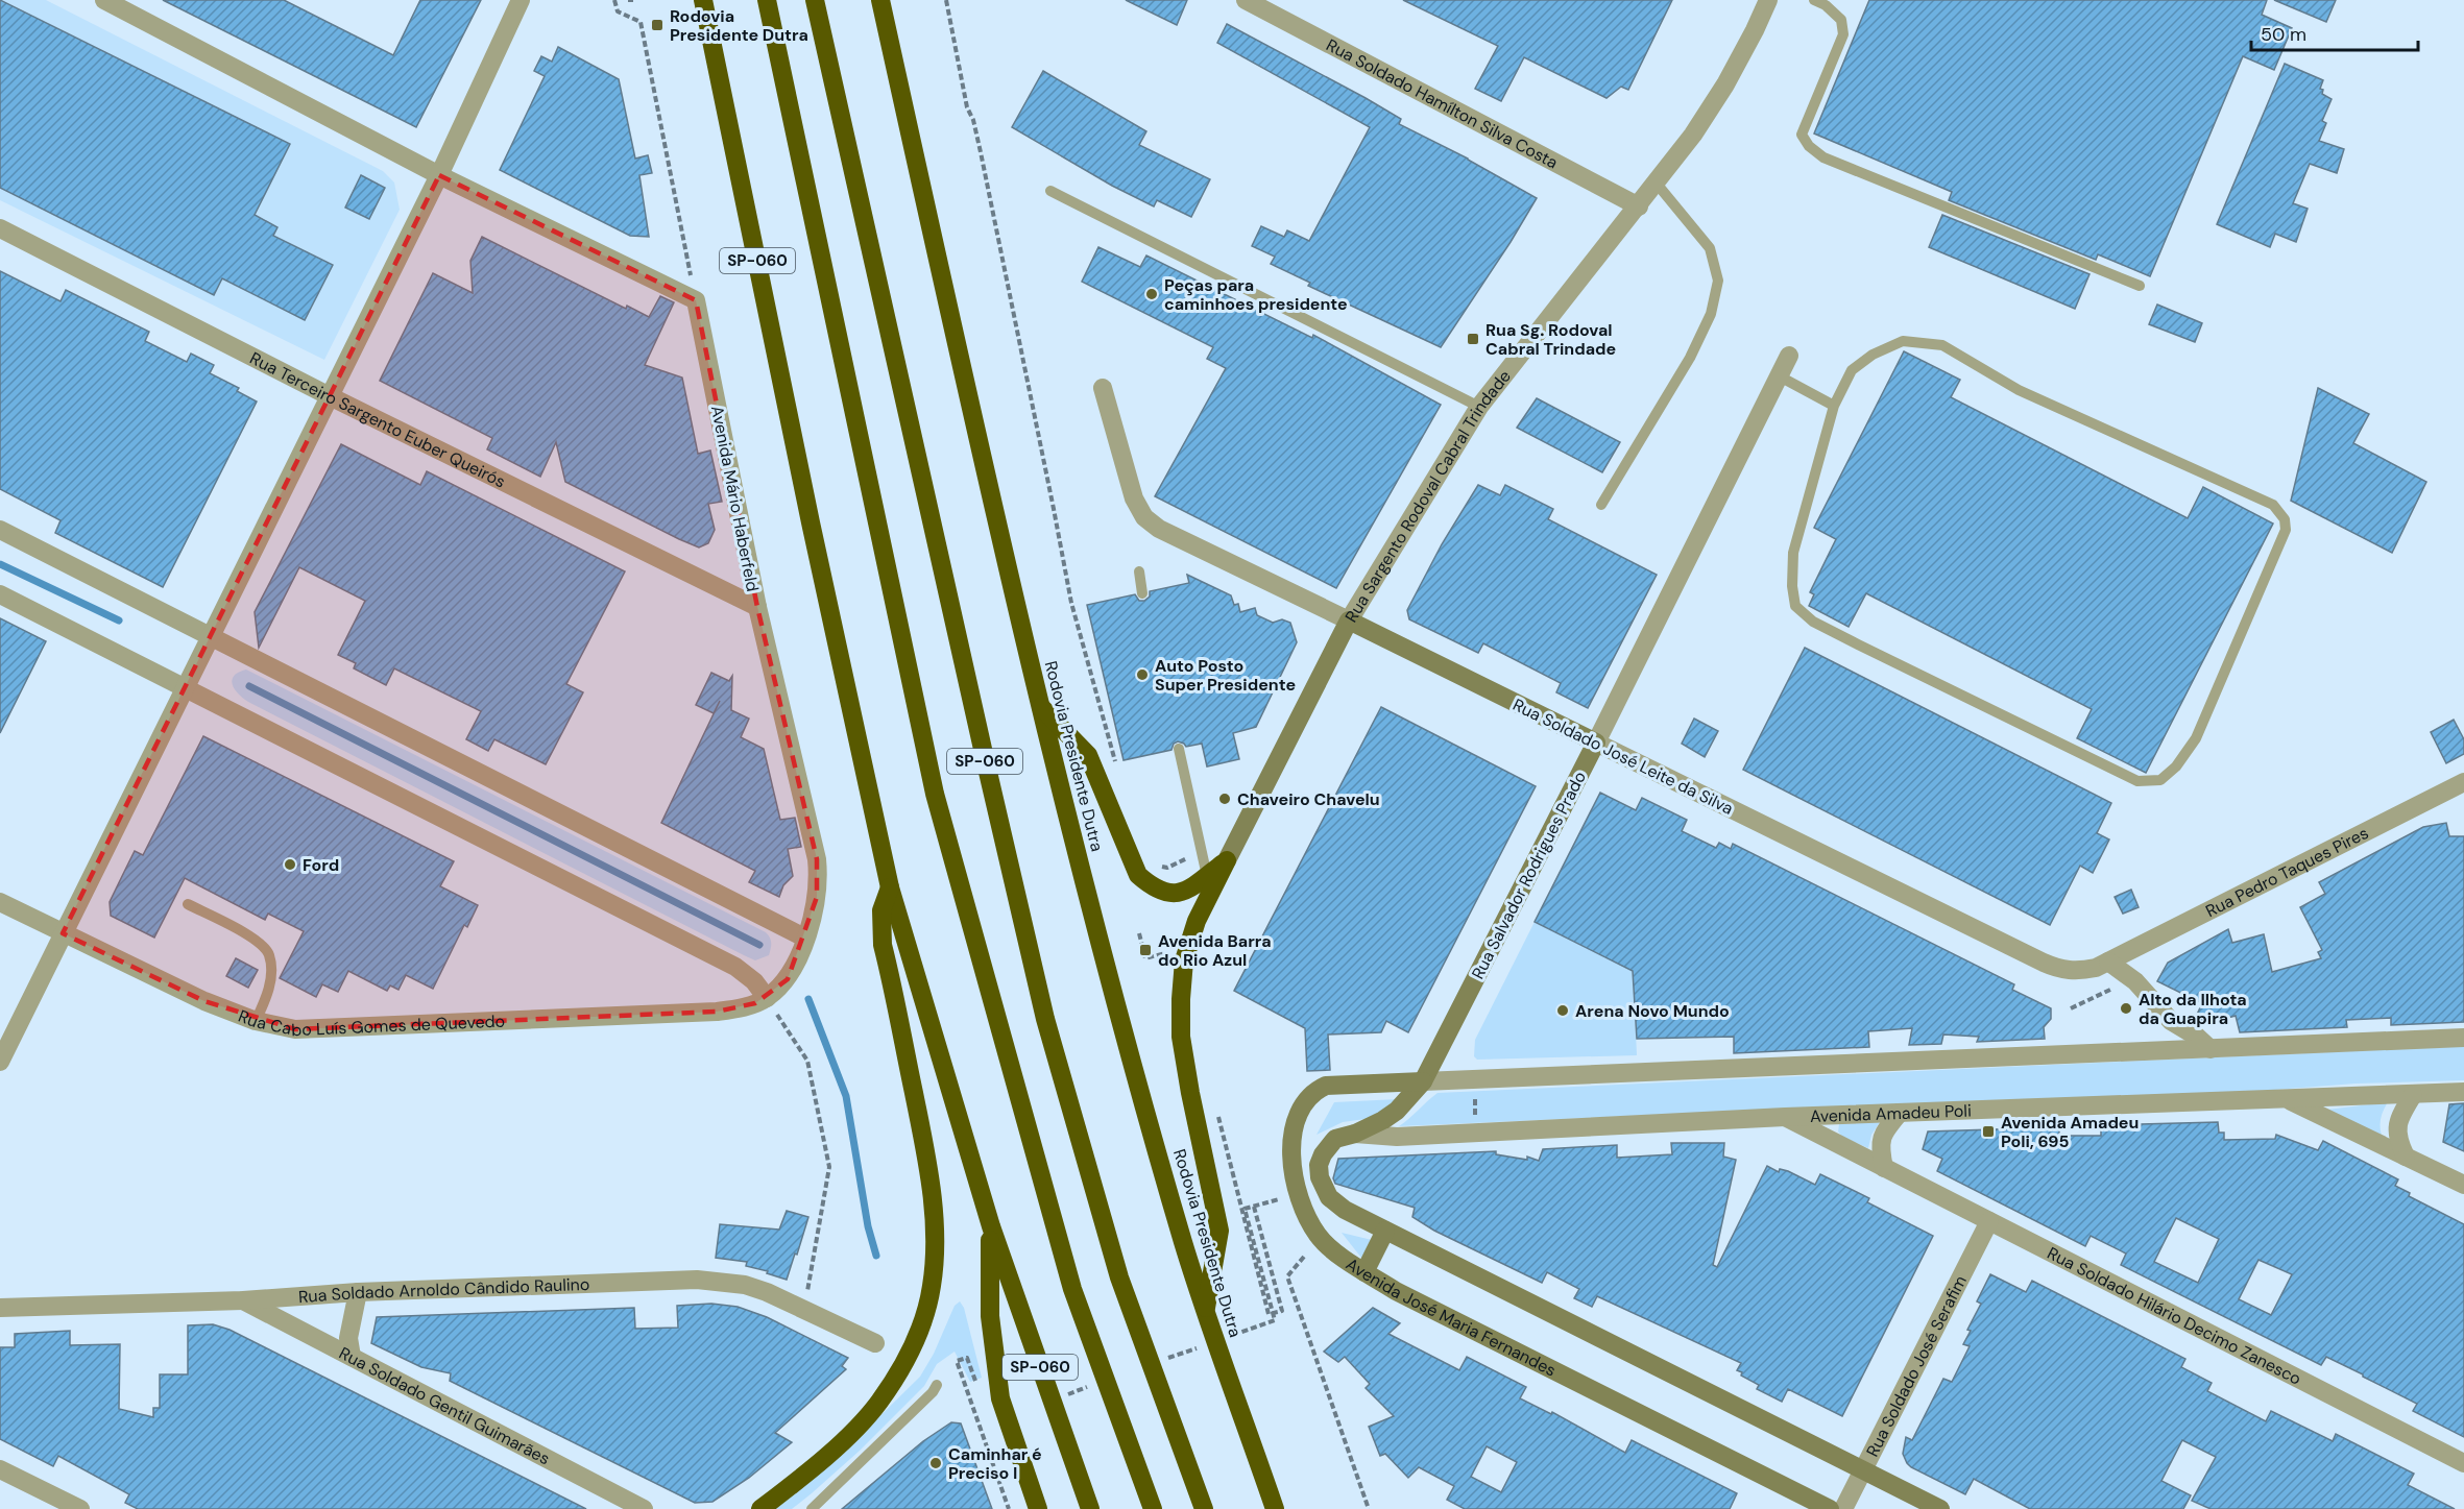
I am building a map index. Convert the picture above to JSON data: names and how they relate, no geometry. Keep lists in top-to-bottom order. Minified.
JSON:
{"streets":{"highway":["SP-060","Rodovia Presidente Dutra"],"main road":["Rua Sargento Rodoval Cabral Trindade","Rua Soldado José Leite da Silva","Rua Salvador Rodrigues Prado","Avenida José Maria Fernandes"],"street":["Rua Soldado Hamílton Silva Costa","Rua Terceiro Sargento Euber Queirós","Avenida Mário Haberfeld","Rua Pedro Taques Pires","Rua Cabo Luís Gomes de Quevedo","Avenida Amadeu Poli","Rua Soldado Arnoldo Cândido Raulino","Rua Soldado Hilário Decimo Zanesco","Rua Soldado José Serafim","Rua Soldado Gentil Guimarães"]},"crossings":[["Rua Soldado Hamílton Silva Costa","Rua Sargento Rodoval Cabral Trindade"],["Rua Terceiro Sargento Euber Queirós","Avenida Mário Haberfeld"],["Rua Sargento Rodoval Cabral Trindade","Rua Soldado José Leite da Silva"],["Avenida Mário Haberfeld","Rua Cabo Luís Gomes de Quevedo"],["Rua Soldado José Leite da Silva","Rua Pedro Taques Pires"],["Rua Soldado José Leite da Silva","Rua Salvador Rodrigues Prado"],["Rua Salvador Rodrigues Prado","Avenida Amadeu Poli"],["Rua Salvador Rodrigues Prado","Avenida José Maria Fernandes"],["Avenida Amadeu Poli","Rua Soldado Hilário Decimo Zanesco"],["Rua Soldado Arnoldo Cândido Raulino","Rua Soldado Gentil Guimarães"],["Rua Soldado Hilário Decimo Zanesco","Rua Soldado José Serafim"]],"places":{"transit":["Rodovia Presidente Dutra","Rua Sg. Rodoval Cabral Trindade","Avenida Barra do Rio Azul","Avenida Amadeu Poli, 695"],"other":["Peças para caminhoes presidente","Auto Posto Super Presidente","Chaveiro Chavelu","Ford","Alto da Ilhota da Guapira","Arena Novo Mundo","Caminhar é Preciso I"]},"scale_bar":"50 m"}
